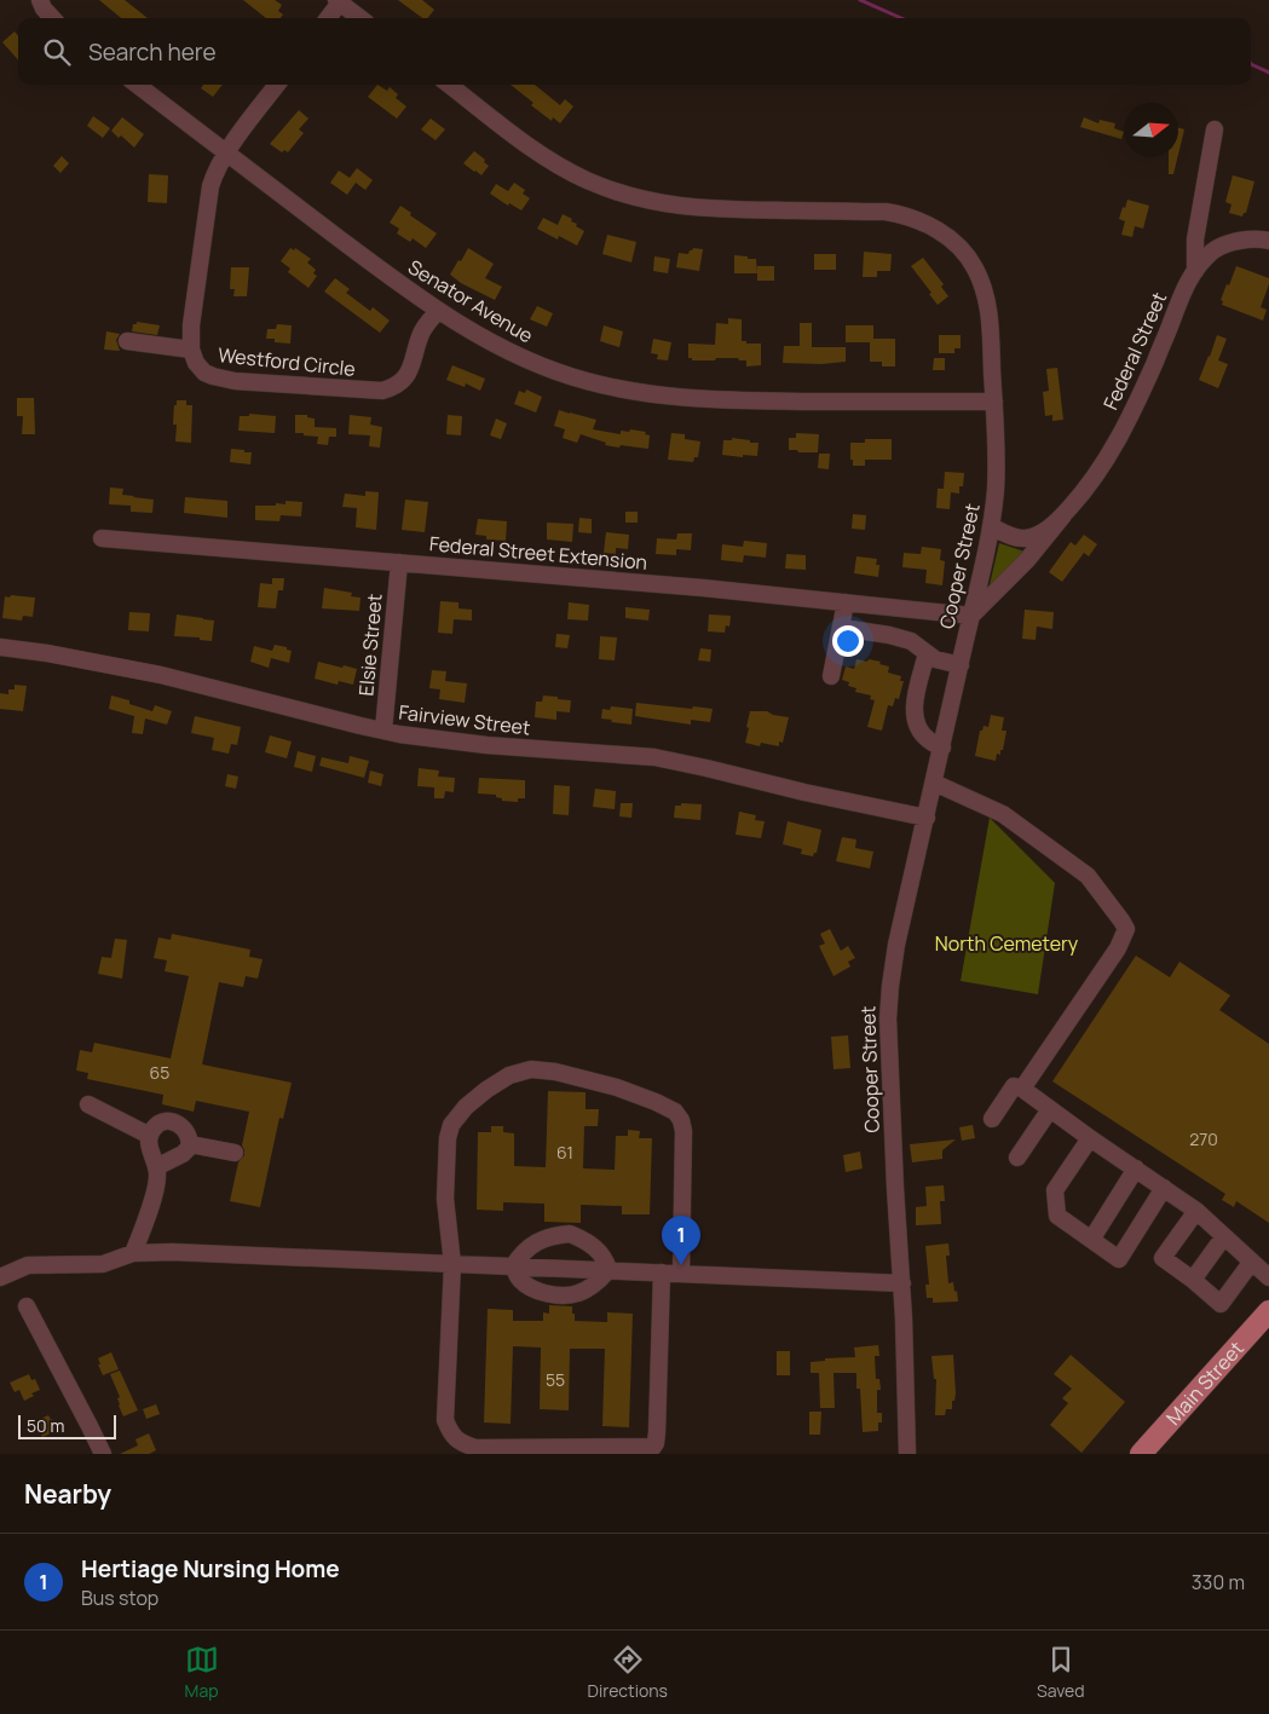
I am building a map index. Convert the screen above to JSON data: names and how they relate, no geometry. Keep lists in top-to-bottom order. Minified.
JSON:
{"streets":{"main road":["Main Street"],"street":["Senator Avenue","Federal Street","Westford Circle","Federal Street Extension","Cooper Street","Elsie Street","Fairview Street"]},"crossings":[["Senator Avenue","Westford Circle"],["Senator Avenue","Cooper Street"],["Federal Street","Federal Street Extension"],["Federal Street","Cooper Street"],["Federal Street Extension","Cooper Street"],["Federal Street Extension","Elsie Street"],["Cooper Street","Fairview Street"],["Elsie Street","Fairview Street"]],"parks":["North Cemetery"],"house_numbers":["65","270","61","55"],"scale_bar":"50 m","north":"right","page":{"search":"Search here","pins":"1","scale":"50 m","heading":"Nearby","list":[{"mark":"1","name":"Hertiage Nursing Home","note":"Bus stop","value":"330 m"}],"nav":["Map","Directions","Saved"]}}
